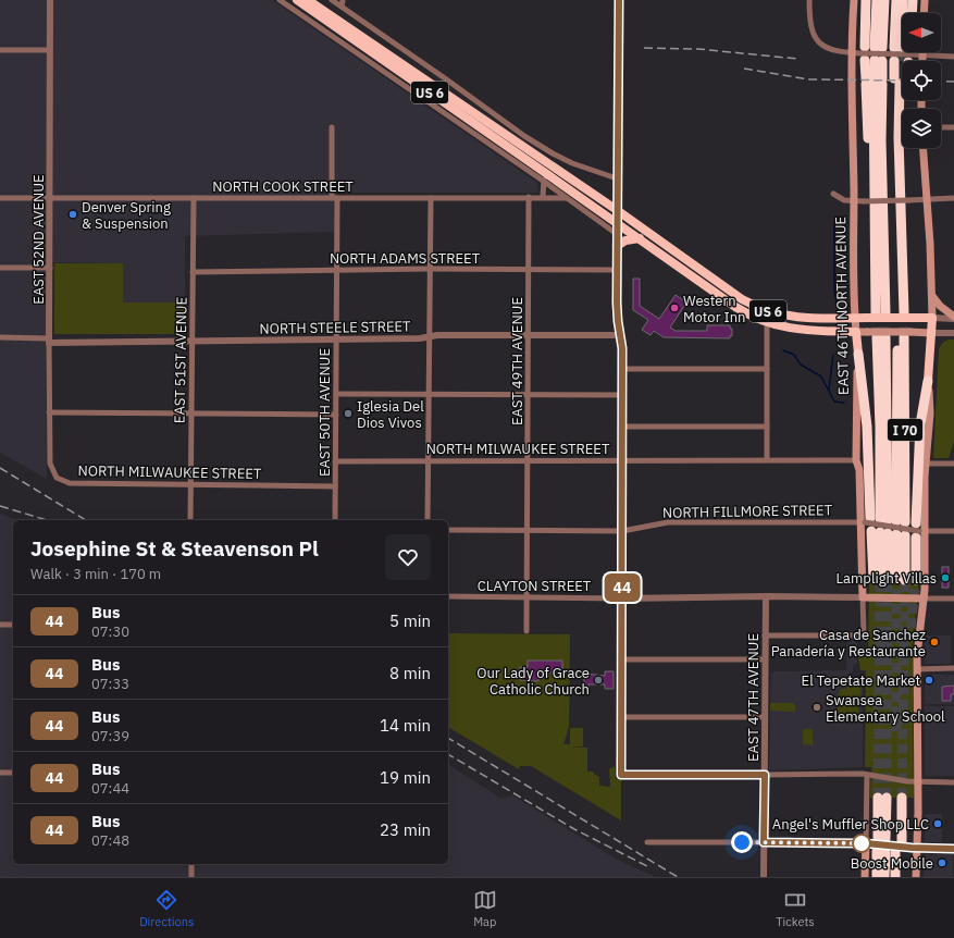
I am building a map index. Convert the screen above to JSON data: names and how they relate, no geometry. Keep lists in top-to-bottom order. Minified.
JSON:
{"streets":{"highway":["US 6","EAST 46TH NORTH AVENUE","I 70"],"street":["NORTH COOK STREET","EAST 52ND AVENUE","NORTH ADAMS STREET","NORTH STEELE STREET","EAST 51ST AVENUE","EAST 49TH AVENUE","EAST 50TH AVENUE","NORTH MILWAUKEE STREET","NORTH FILLMORE STREET","CLAYTON STREET","EAST 47TH AVENUE"]},"crossings":[["US 6","EAST 46TH NORTH AVENUE"],["NORTH COOK STREET","EAST 52ND AVENUE"],["NORTH COOK STREET","EAST 51ST AVENUE"],["NORTH COOK STREET","EAST 49TH AVENUE"],["NORTH COOK STREET","EAST 50TH AVENUE"],["EAST 52ND AVENUE","NORTH STEELE STREET"],["EAST 52ND AVENUE","NORTH MILWAUKEE STREET"],["NORTH ADAMS STREET","EAST 51ST AVENUE"],["NORTH ADAMS STREET","EAST 49TH AVENUE"],["NORTH ADAMS STREET","EAST 50TH AVENUE"],["EAST 46TH NORTH AVENUE","I 70"],["EAST 46TH NORTH AVENUE","NORTH MILWAUKEE STREET"],["EAST 46TH NORTH AVENUE","NORTH FILLMORE STREET"],["EAST 46TH NORTH AVENUE","EAST 47TH AVENUE"],["NORTH STEELE STREET","EAST 51ST AVENUE"],["NORTH STEELE STREET","EAST 49TH AVENUE"],["NORTH STEELE STREET","EAST 50TH AVENUE"],["EAST 51ST AVENUE","NORTH MILWAUKEE STREET"],["EAST 49TH AVENUE","NORTH MILWAUKEE STREET"],["EAST 49TH AVENUE","NORTH FILLMORE STREET"],["EAST 49TH AVENUE","CLAYTON STREET"],["EAST 50TH AVENUE","NORTH MILWAUKEE STREET"],["I 70","NORTH FILLMORE STREET"]],"places":["Denver Spring & Suspension","Western Motor Inn","Iglesia Del Dios Vivos","Lamplight Villas","Casa de Sanchez Panadería y Restaurante","Our Lady of Grace Catholic Church","El Tepetate Market","Swansea Elementary School","Angel's Muffler Shop LLC","Boost Mobile"],"lines":["bus line 44"],"north":"left","page":{"on_map":"44","heading":["Josephine St & Steavenson Pl","Walk · 3 min · 170 m"],"list":[{"mark":"44","name":"Bus","note":"07:30","value":"5 min"},{"mark":"44","name":"Bus","note":"07:33","value":"8 min"},{"mark":"44","name":"Bus","note":"07:39","value":"14 min"},{"mark":"44","name":"Bus","note":"07:44","value":"19 min"},{"mark":"44","name":"Bus","note":"07:48","value":"23 min"}],"tabs":["Directions","Map","Tickets"]}}
